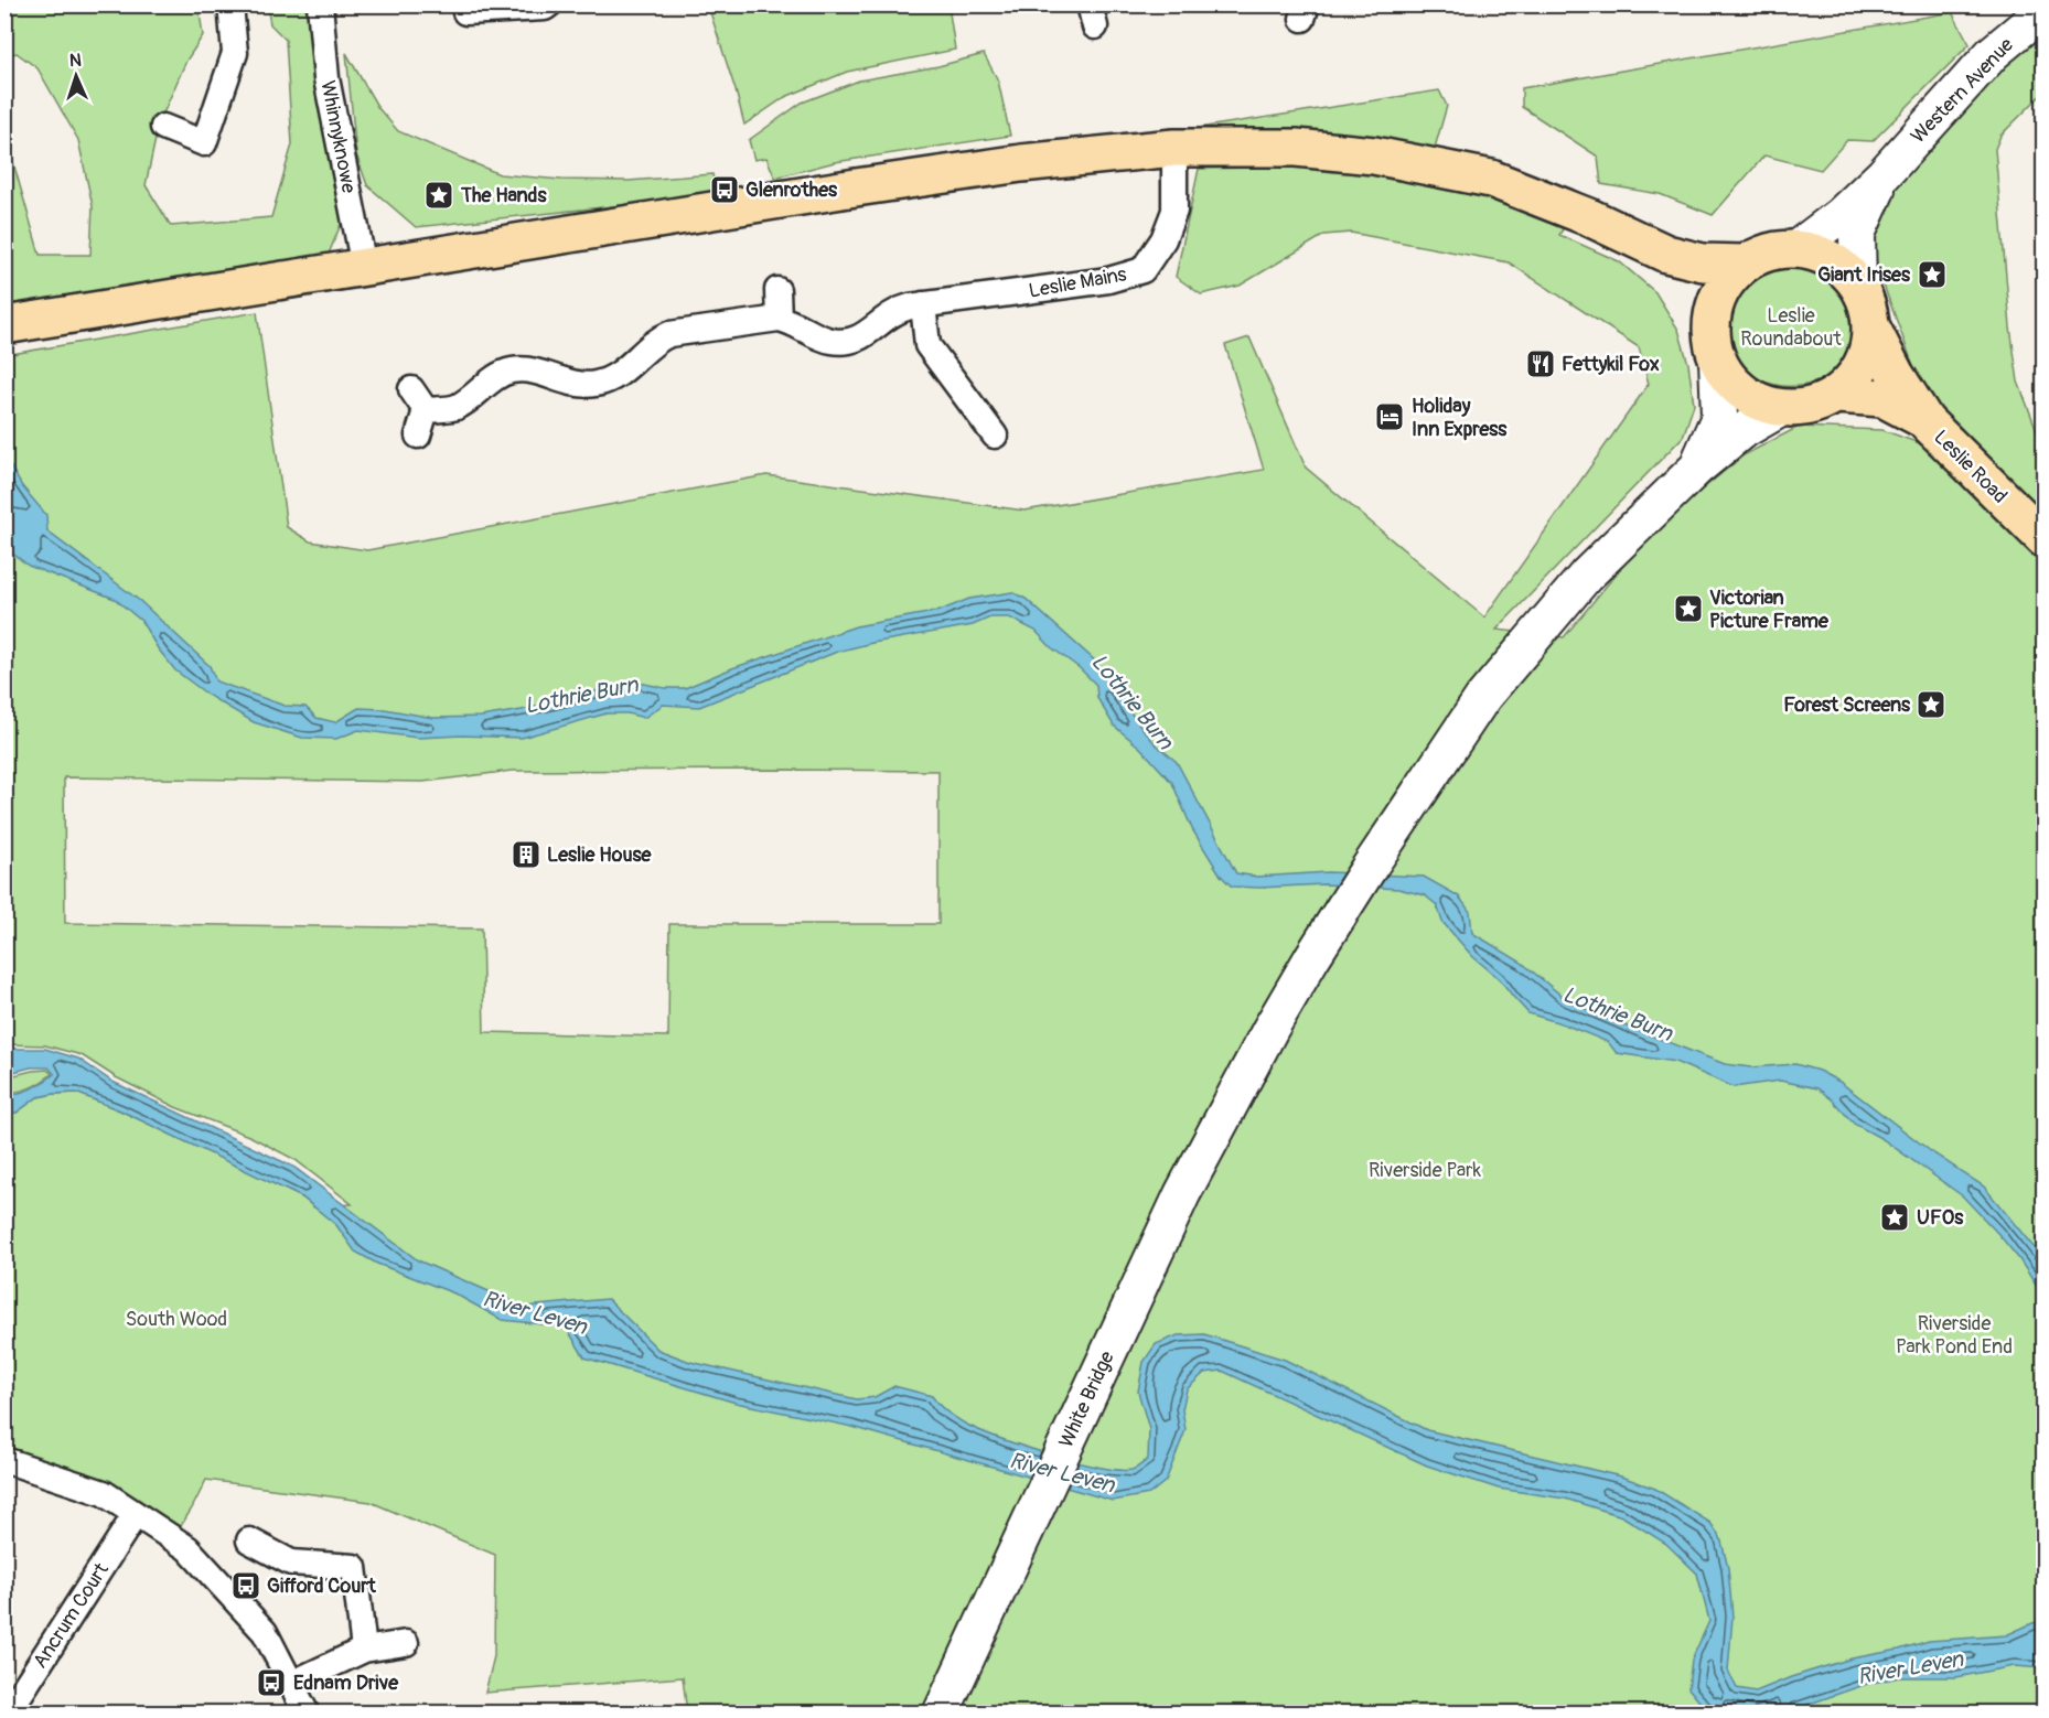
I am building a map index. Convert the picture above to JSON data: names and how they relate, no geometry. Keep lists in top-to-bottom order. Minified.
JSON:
{"streets":{"main road":["Western Avenue","Leslie Road","White Bridge"],"street":["Whinnyknowe","Leslie Mains","Ancrum Court"]},"water":["Lothrie Burn","River Leven"],"parks":["Leslie Roundabout","Riverside Park","South Wood","Riverside Park Pond End"],"places":{"bus stop":["Glenrothes","Gifford Court","Ednam Drive"],"place":["The Hands","Giant Irises","Victorian Picture Frame","Forest Screens","UFOs"],"restaurant":["Fettykil Fox"],"hotel":["Holiday Inn Express"],"building":["Leslie House"]},"north":"top"}
